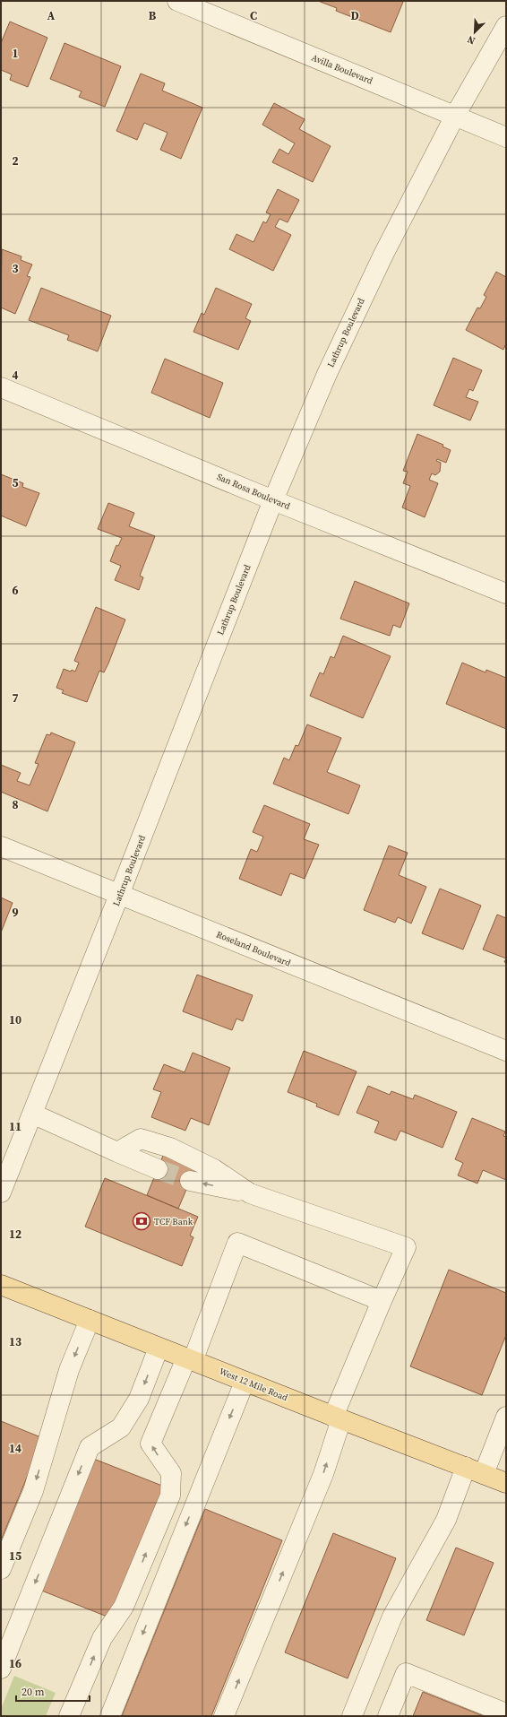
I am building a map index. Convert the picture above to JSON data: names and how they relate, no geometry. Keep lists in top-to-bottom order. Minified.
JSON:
{"streets":{"main road":["West 12 Mile Road"],"street":["Avilla Boulevard","Lathrup Boulevard","San Rosa Boulevard","Roseland Boulevard"]},"crossings":[["Avilla Boulevard","Lathrup Boulevard"],["Lathrup Boulevard","San Rosa Boulevard"],["Lathrup Boulevard","Roseland Boulevard"]],"places":{"bank":["TCF Bank"]},"scale_bar":"20 m","north":"bottom left","grid":{"columns":["A","B","C","D"],"rows":["1","2","3","4","5","6","7","8","9","10","11","12","13","14","15","16"]}}
